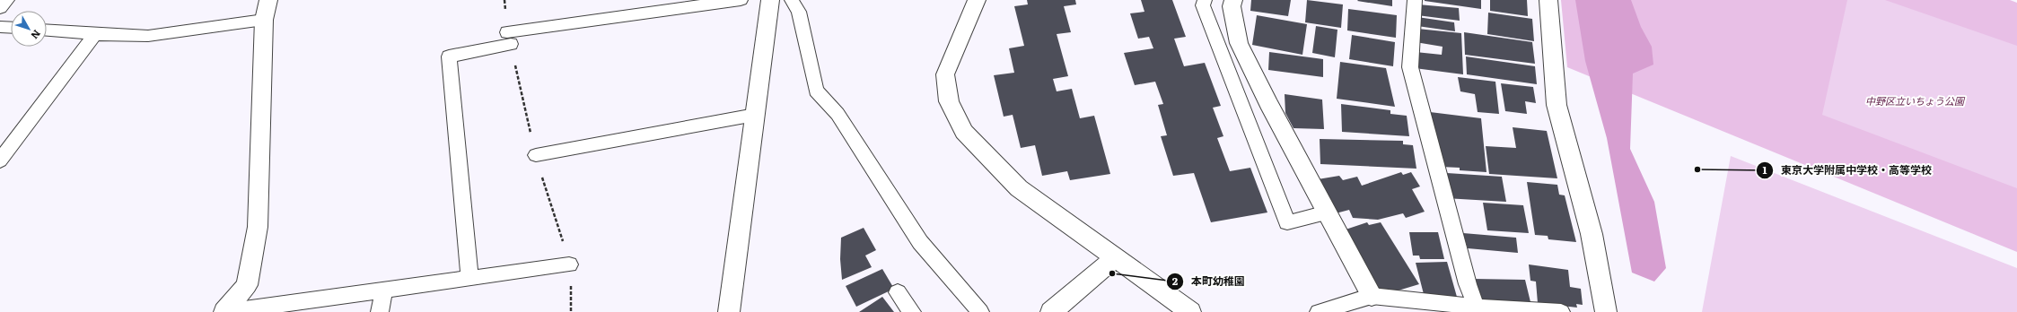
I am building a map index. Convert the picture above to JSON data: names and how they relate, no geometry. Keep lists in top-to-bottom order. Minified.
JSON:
{"parks":["中野区立いちょう公園"],"places":["東京大学附属中学校・高等学校","本町幼稚園"],"north":"bottom right"}
